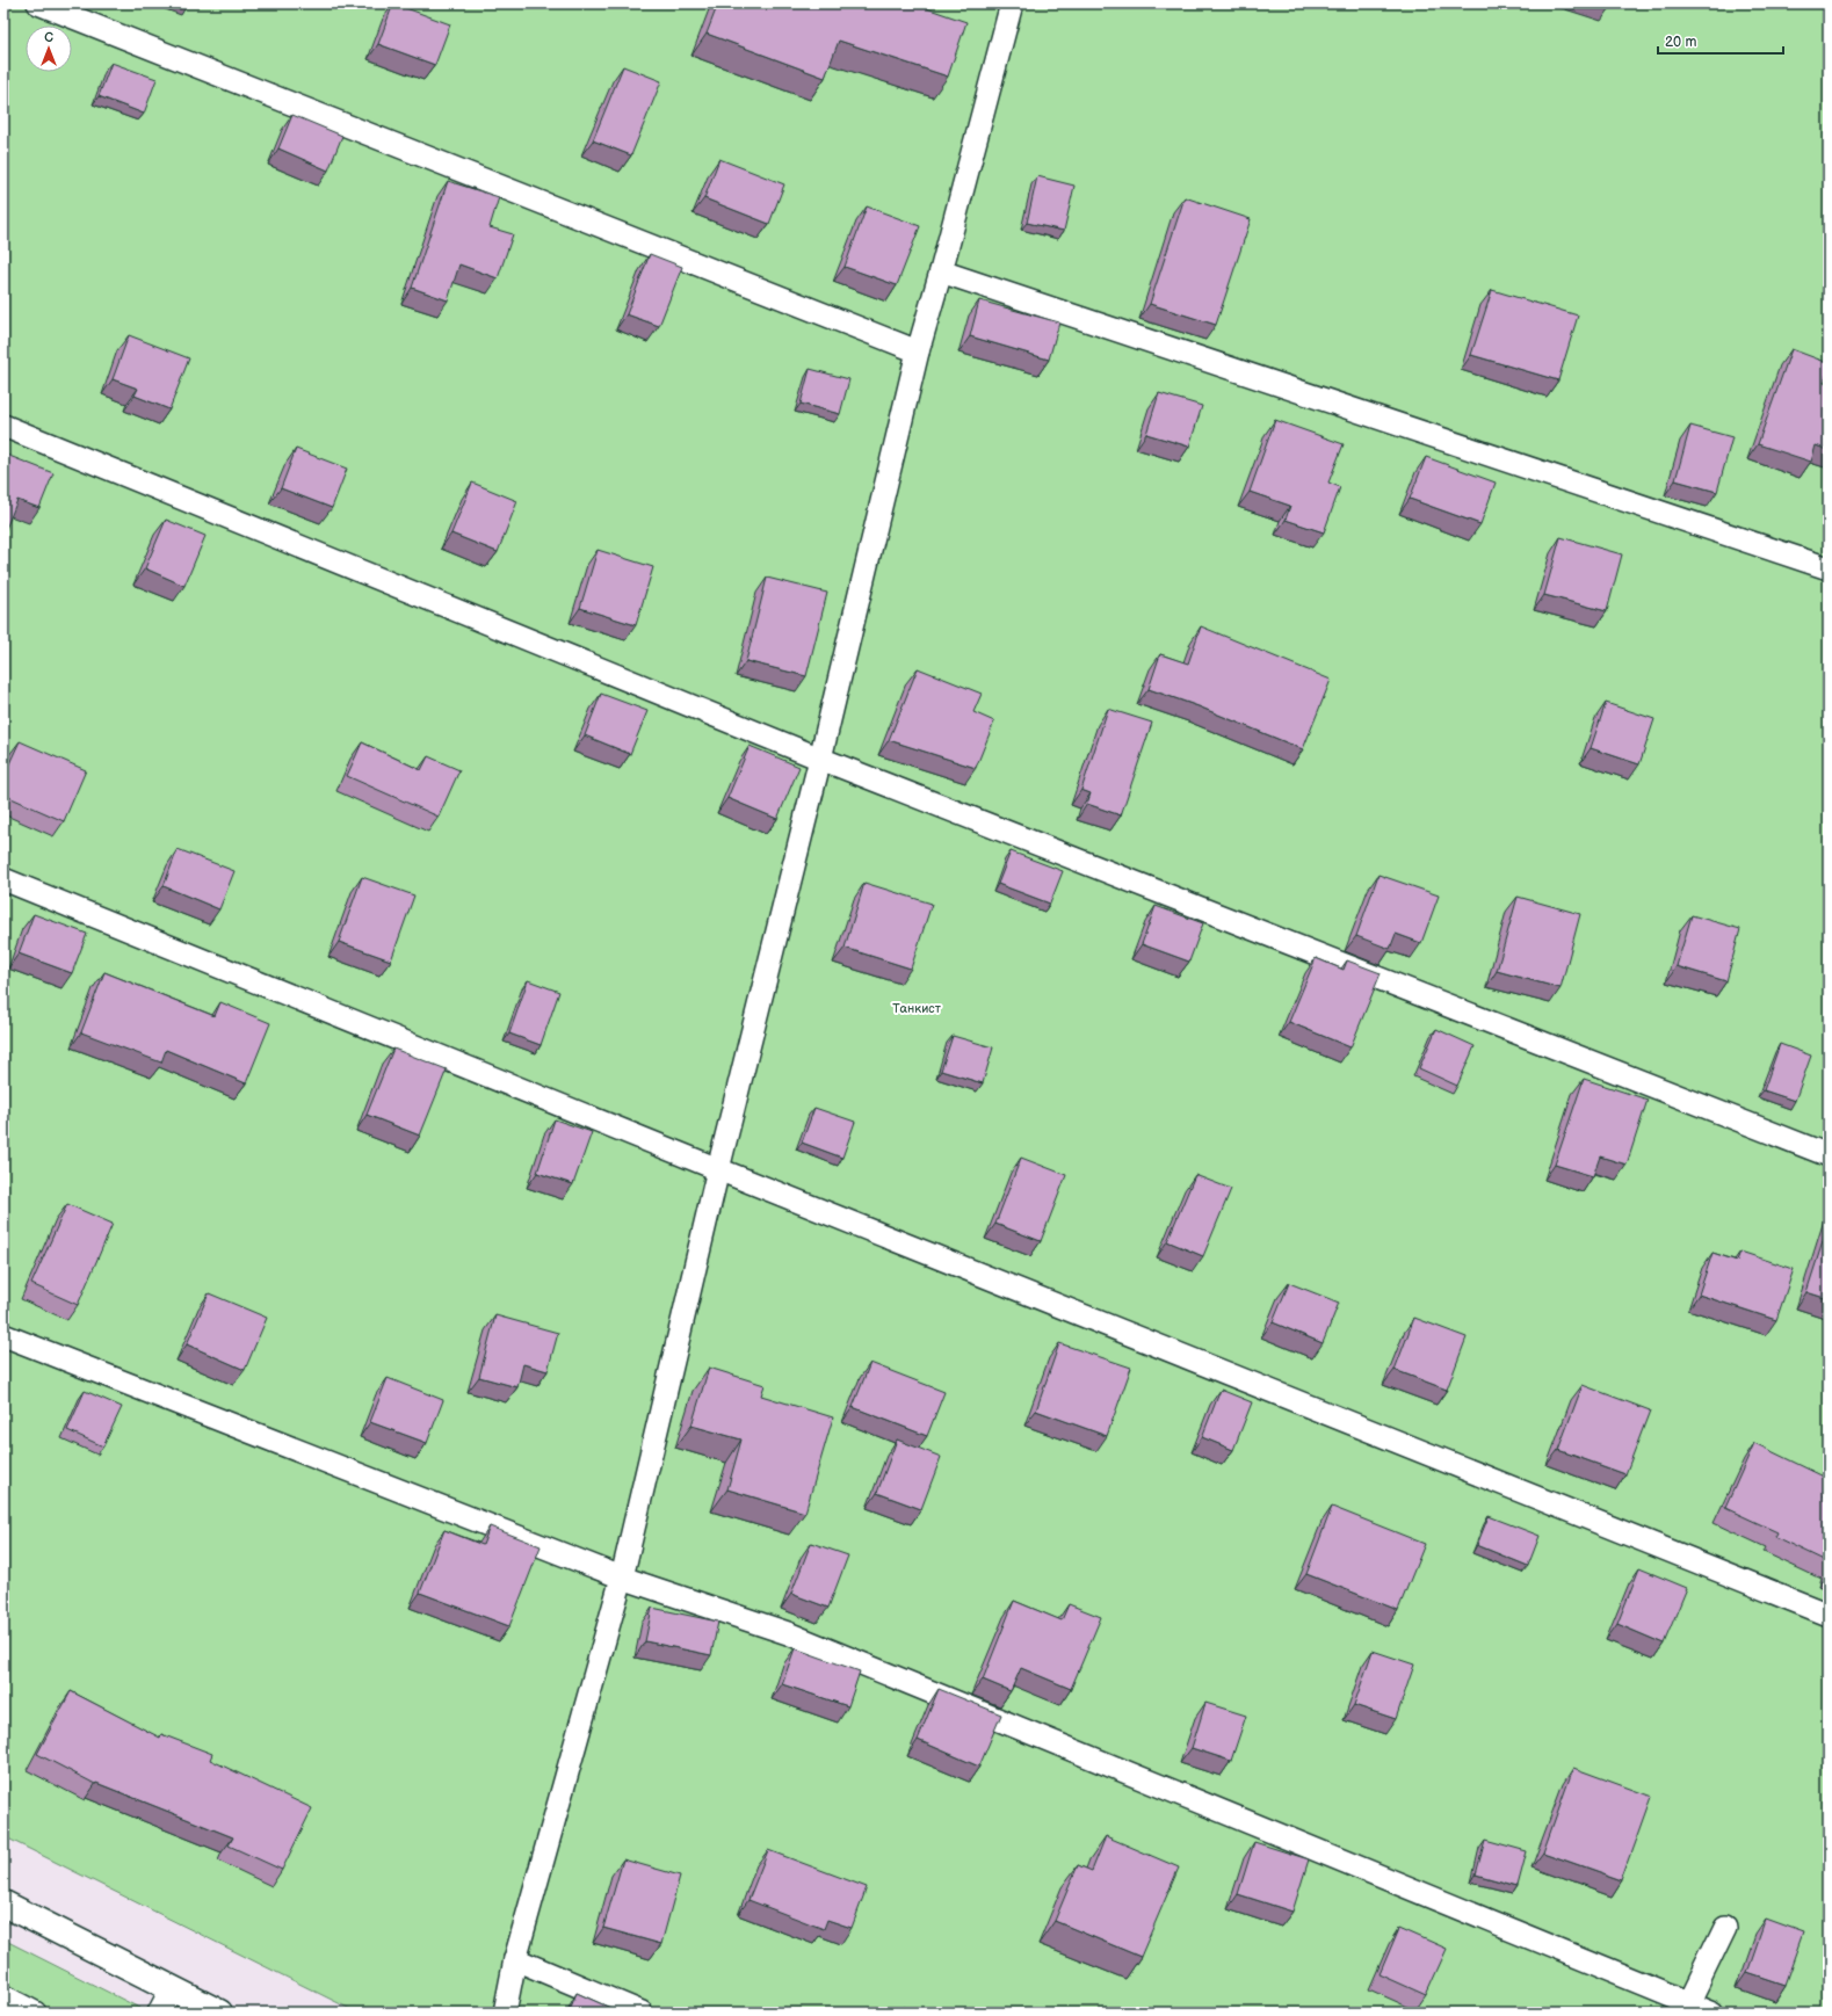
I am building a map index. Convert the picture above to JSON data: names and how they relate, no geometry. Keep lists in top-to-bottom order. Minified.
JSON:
{"parks":["Танкист"],"scale_bar":"20 m","north":"top"}
